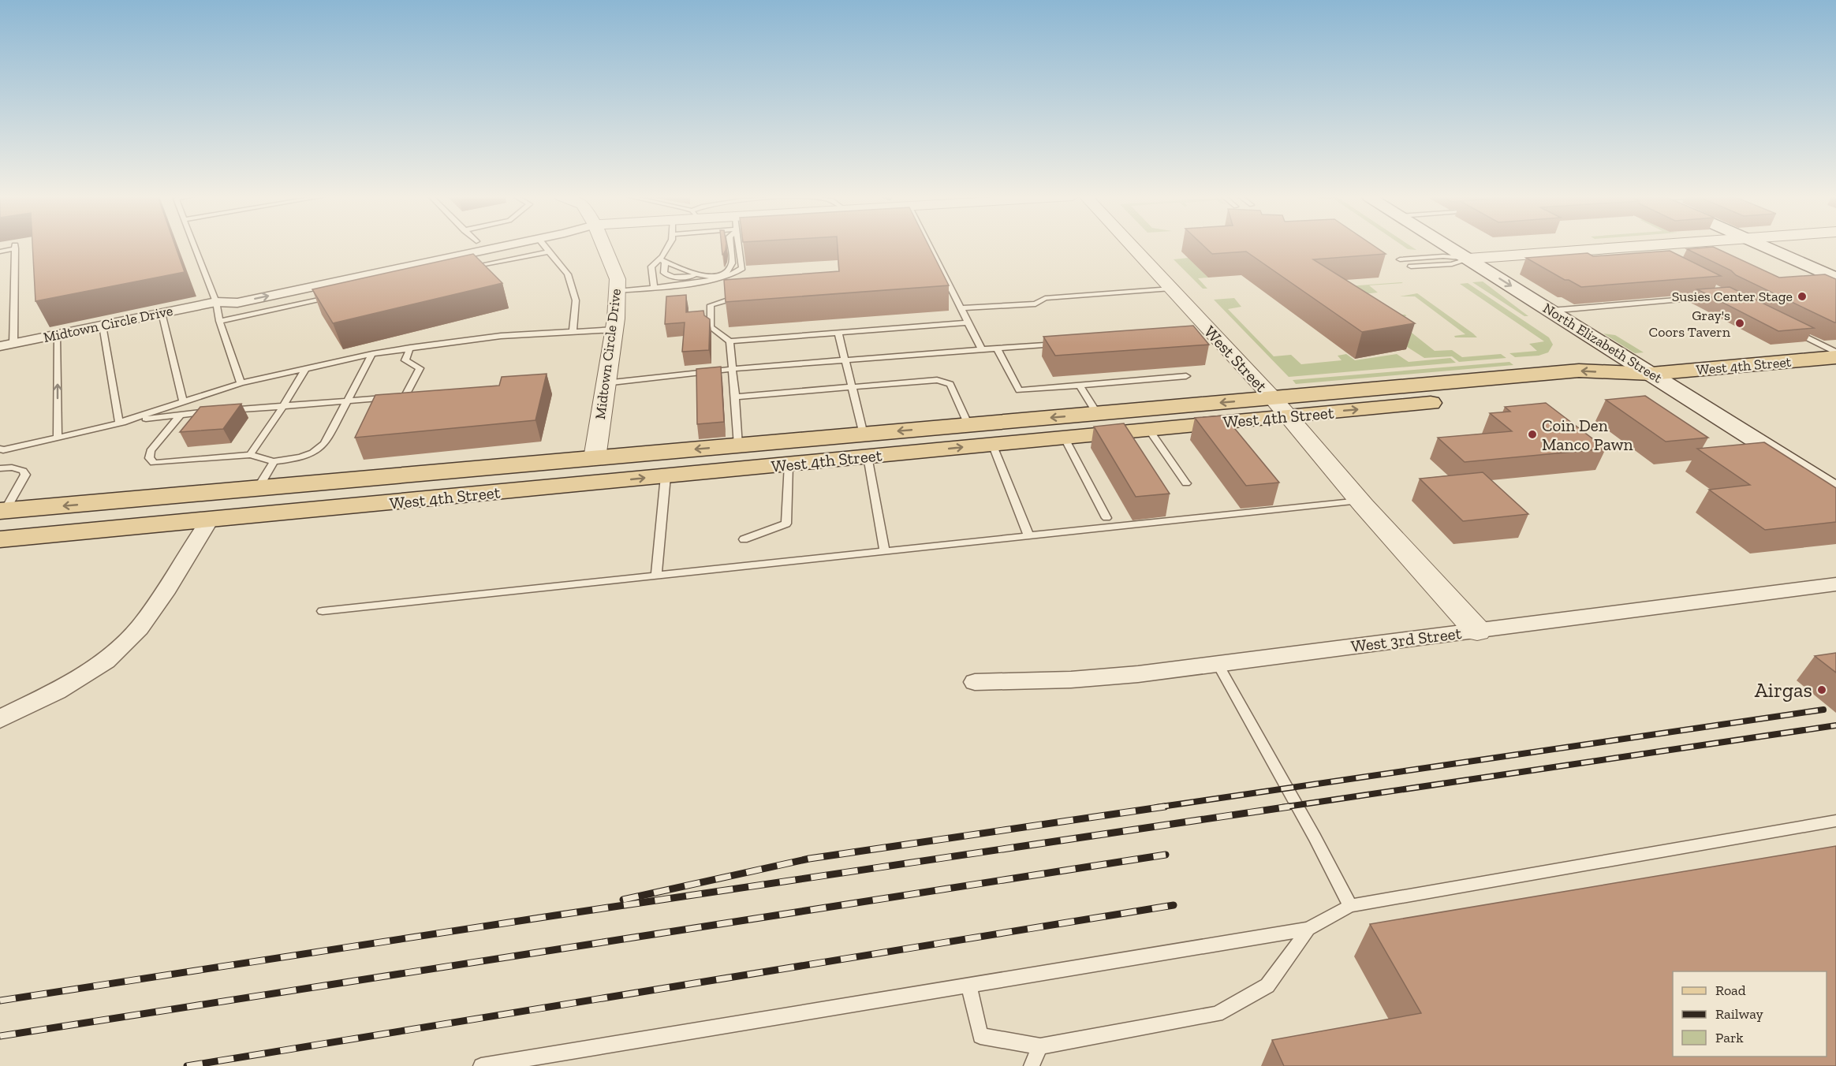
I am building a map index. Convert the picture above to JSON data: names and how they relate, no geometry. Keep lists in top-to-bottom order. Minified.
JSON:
{"streets":{"main road":["North Elizabeth Street","West 4th Street"],"street":["Midtown Circle Drive","West Street","West 3rd Street"]},"crossings":[["Midtown Circle Drive","West 4th Street"],["North Elizabeth Street","West 4th Street"],["West Street","West 4th Street"],["West Street","West 3rd Street"]],"places":["Susies Center Stage","Gray's Coors Tavern","Coin Den Manco Pawn","Airgas"],"legend":["Road","Railway","Park"]}
